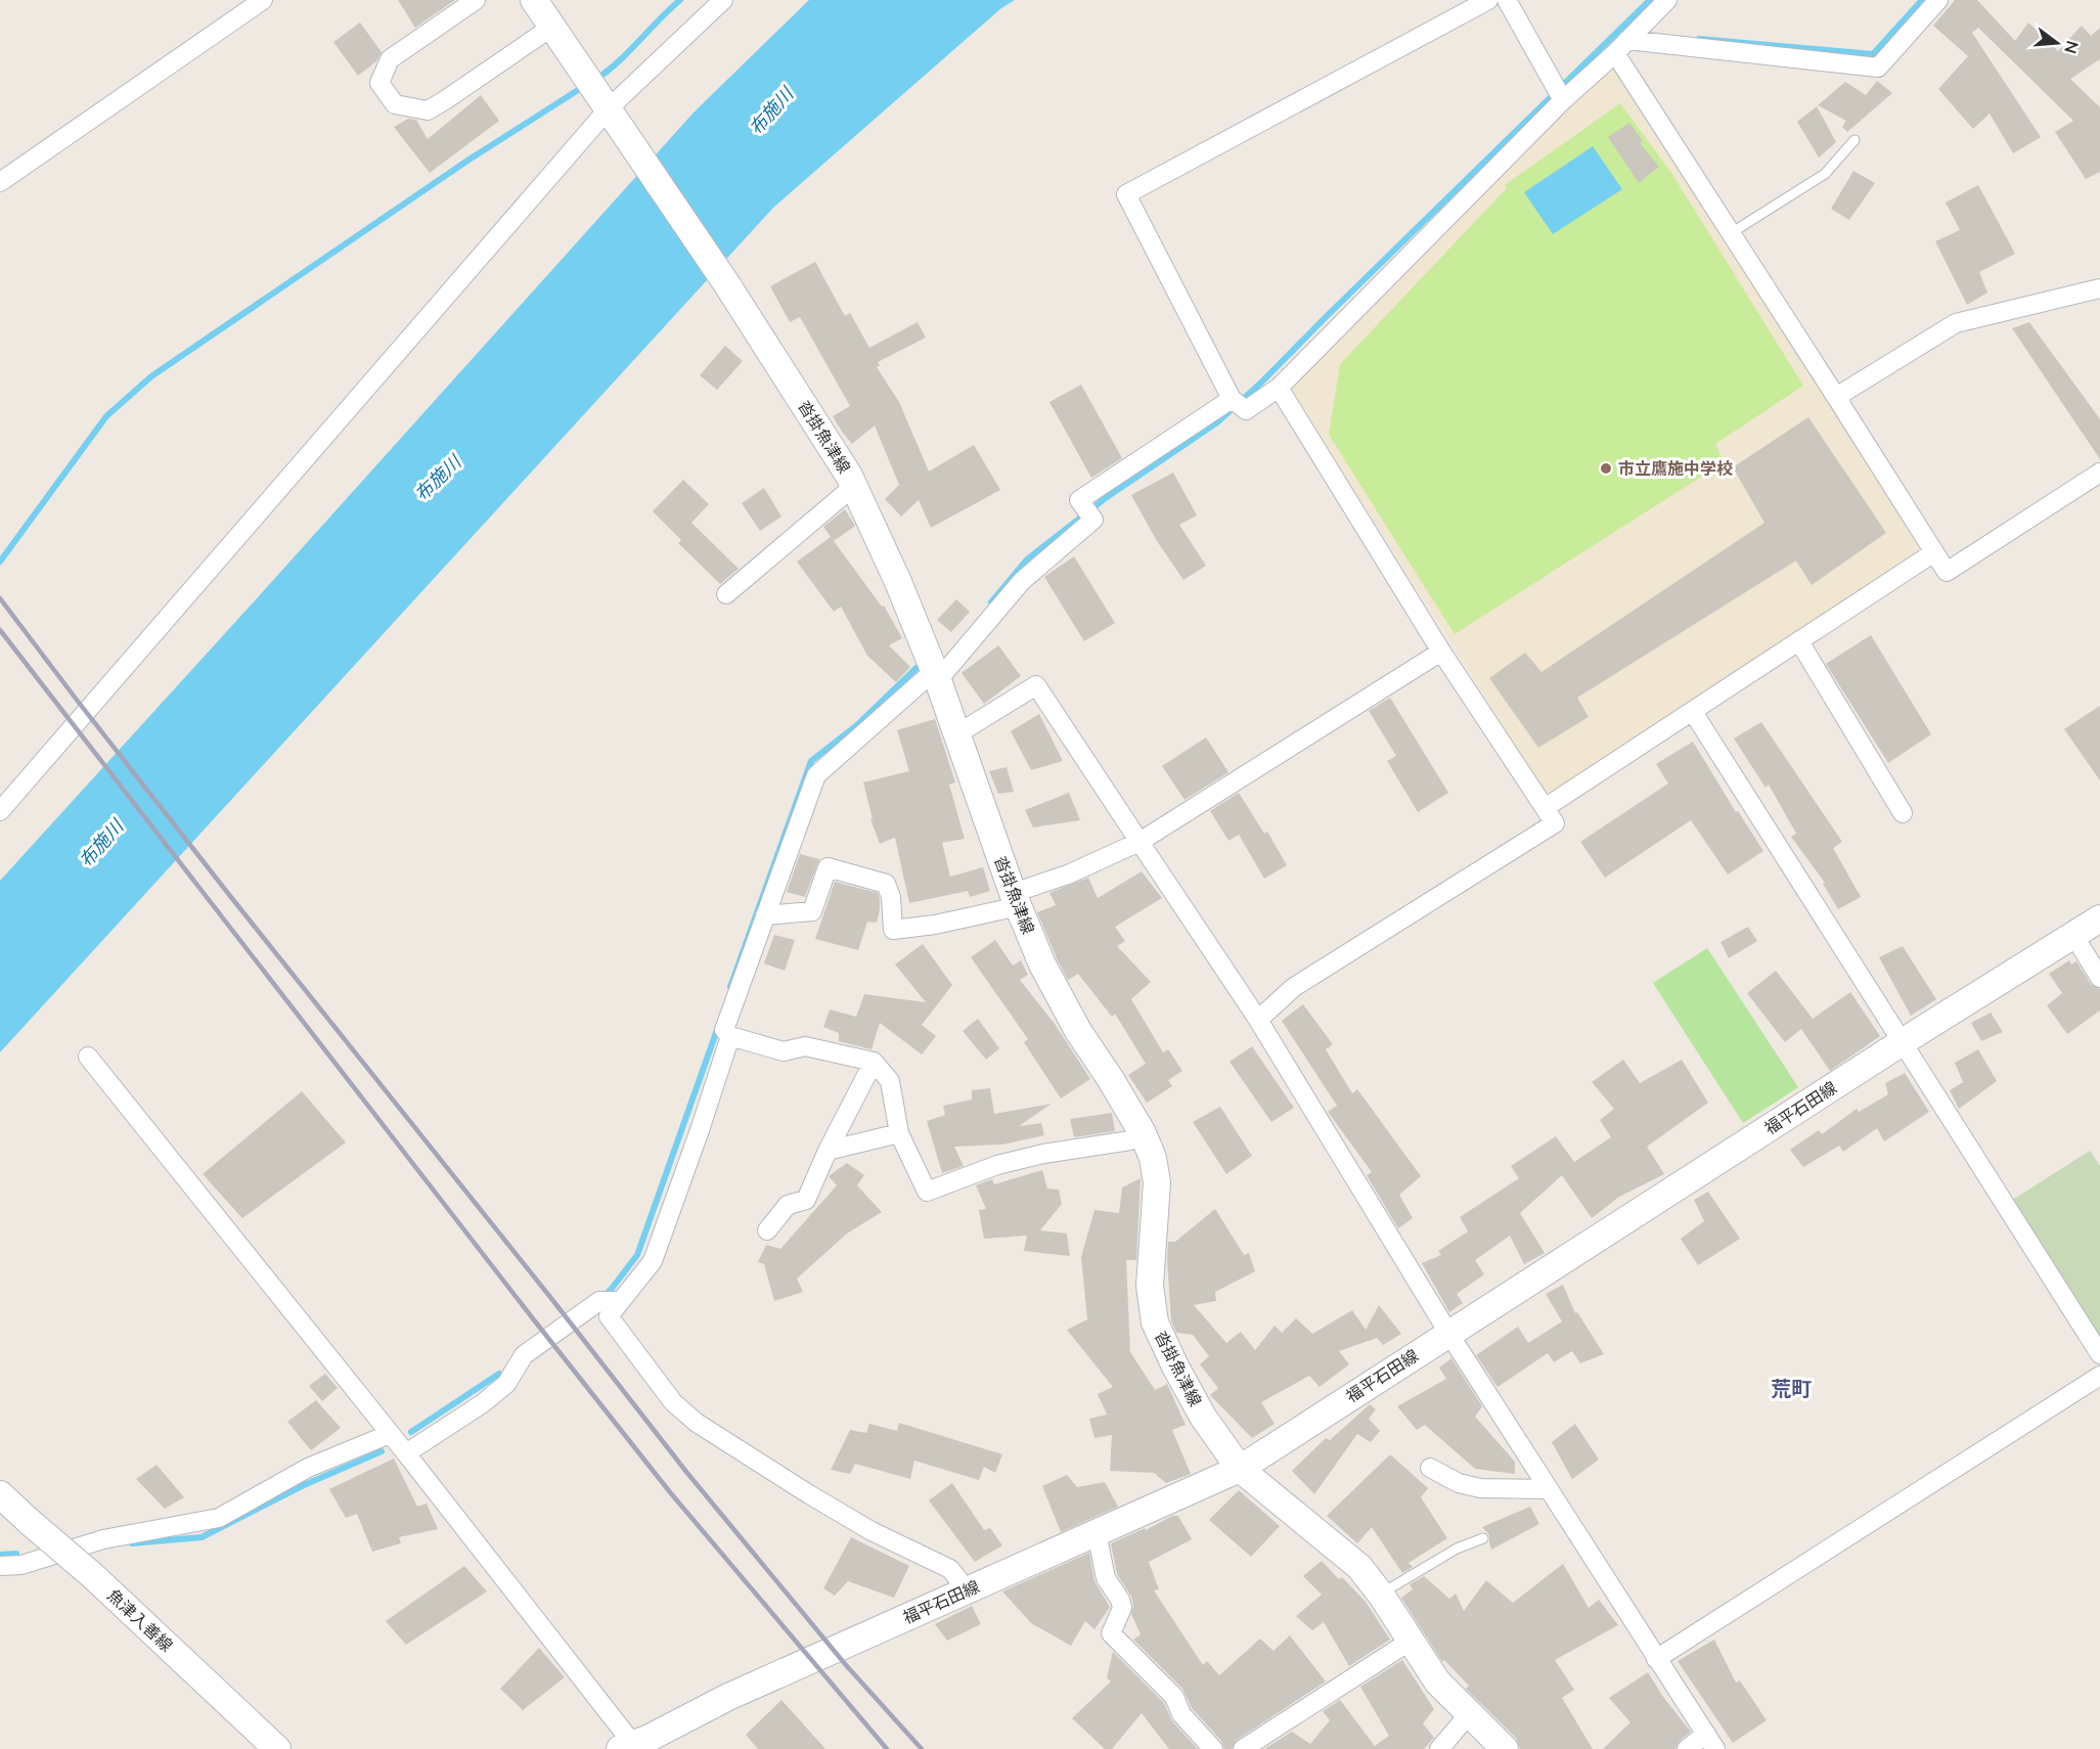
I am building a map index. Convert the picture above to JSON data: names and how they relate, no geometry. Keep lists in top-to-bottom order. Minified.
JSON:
{"streets":{"main road":["沓掛魚津線","福平石田線","魚津入善線"]},"crossings":[["沓掛魚津線","福平石田線"]],"districts":["荒町"],"water":["布施川"],"places":["市立鷹施中学校"],"north":"right"}
